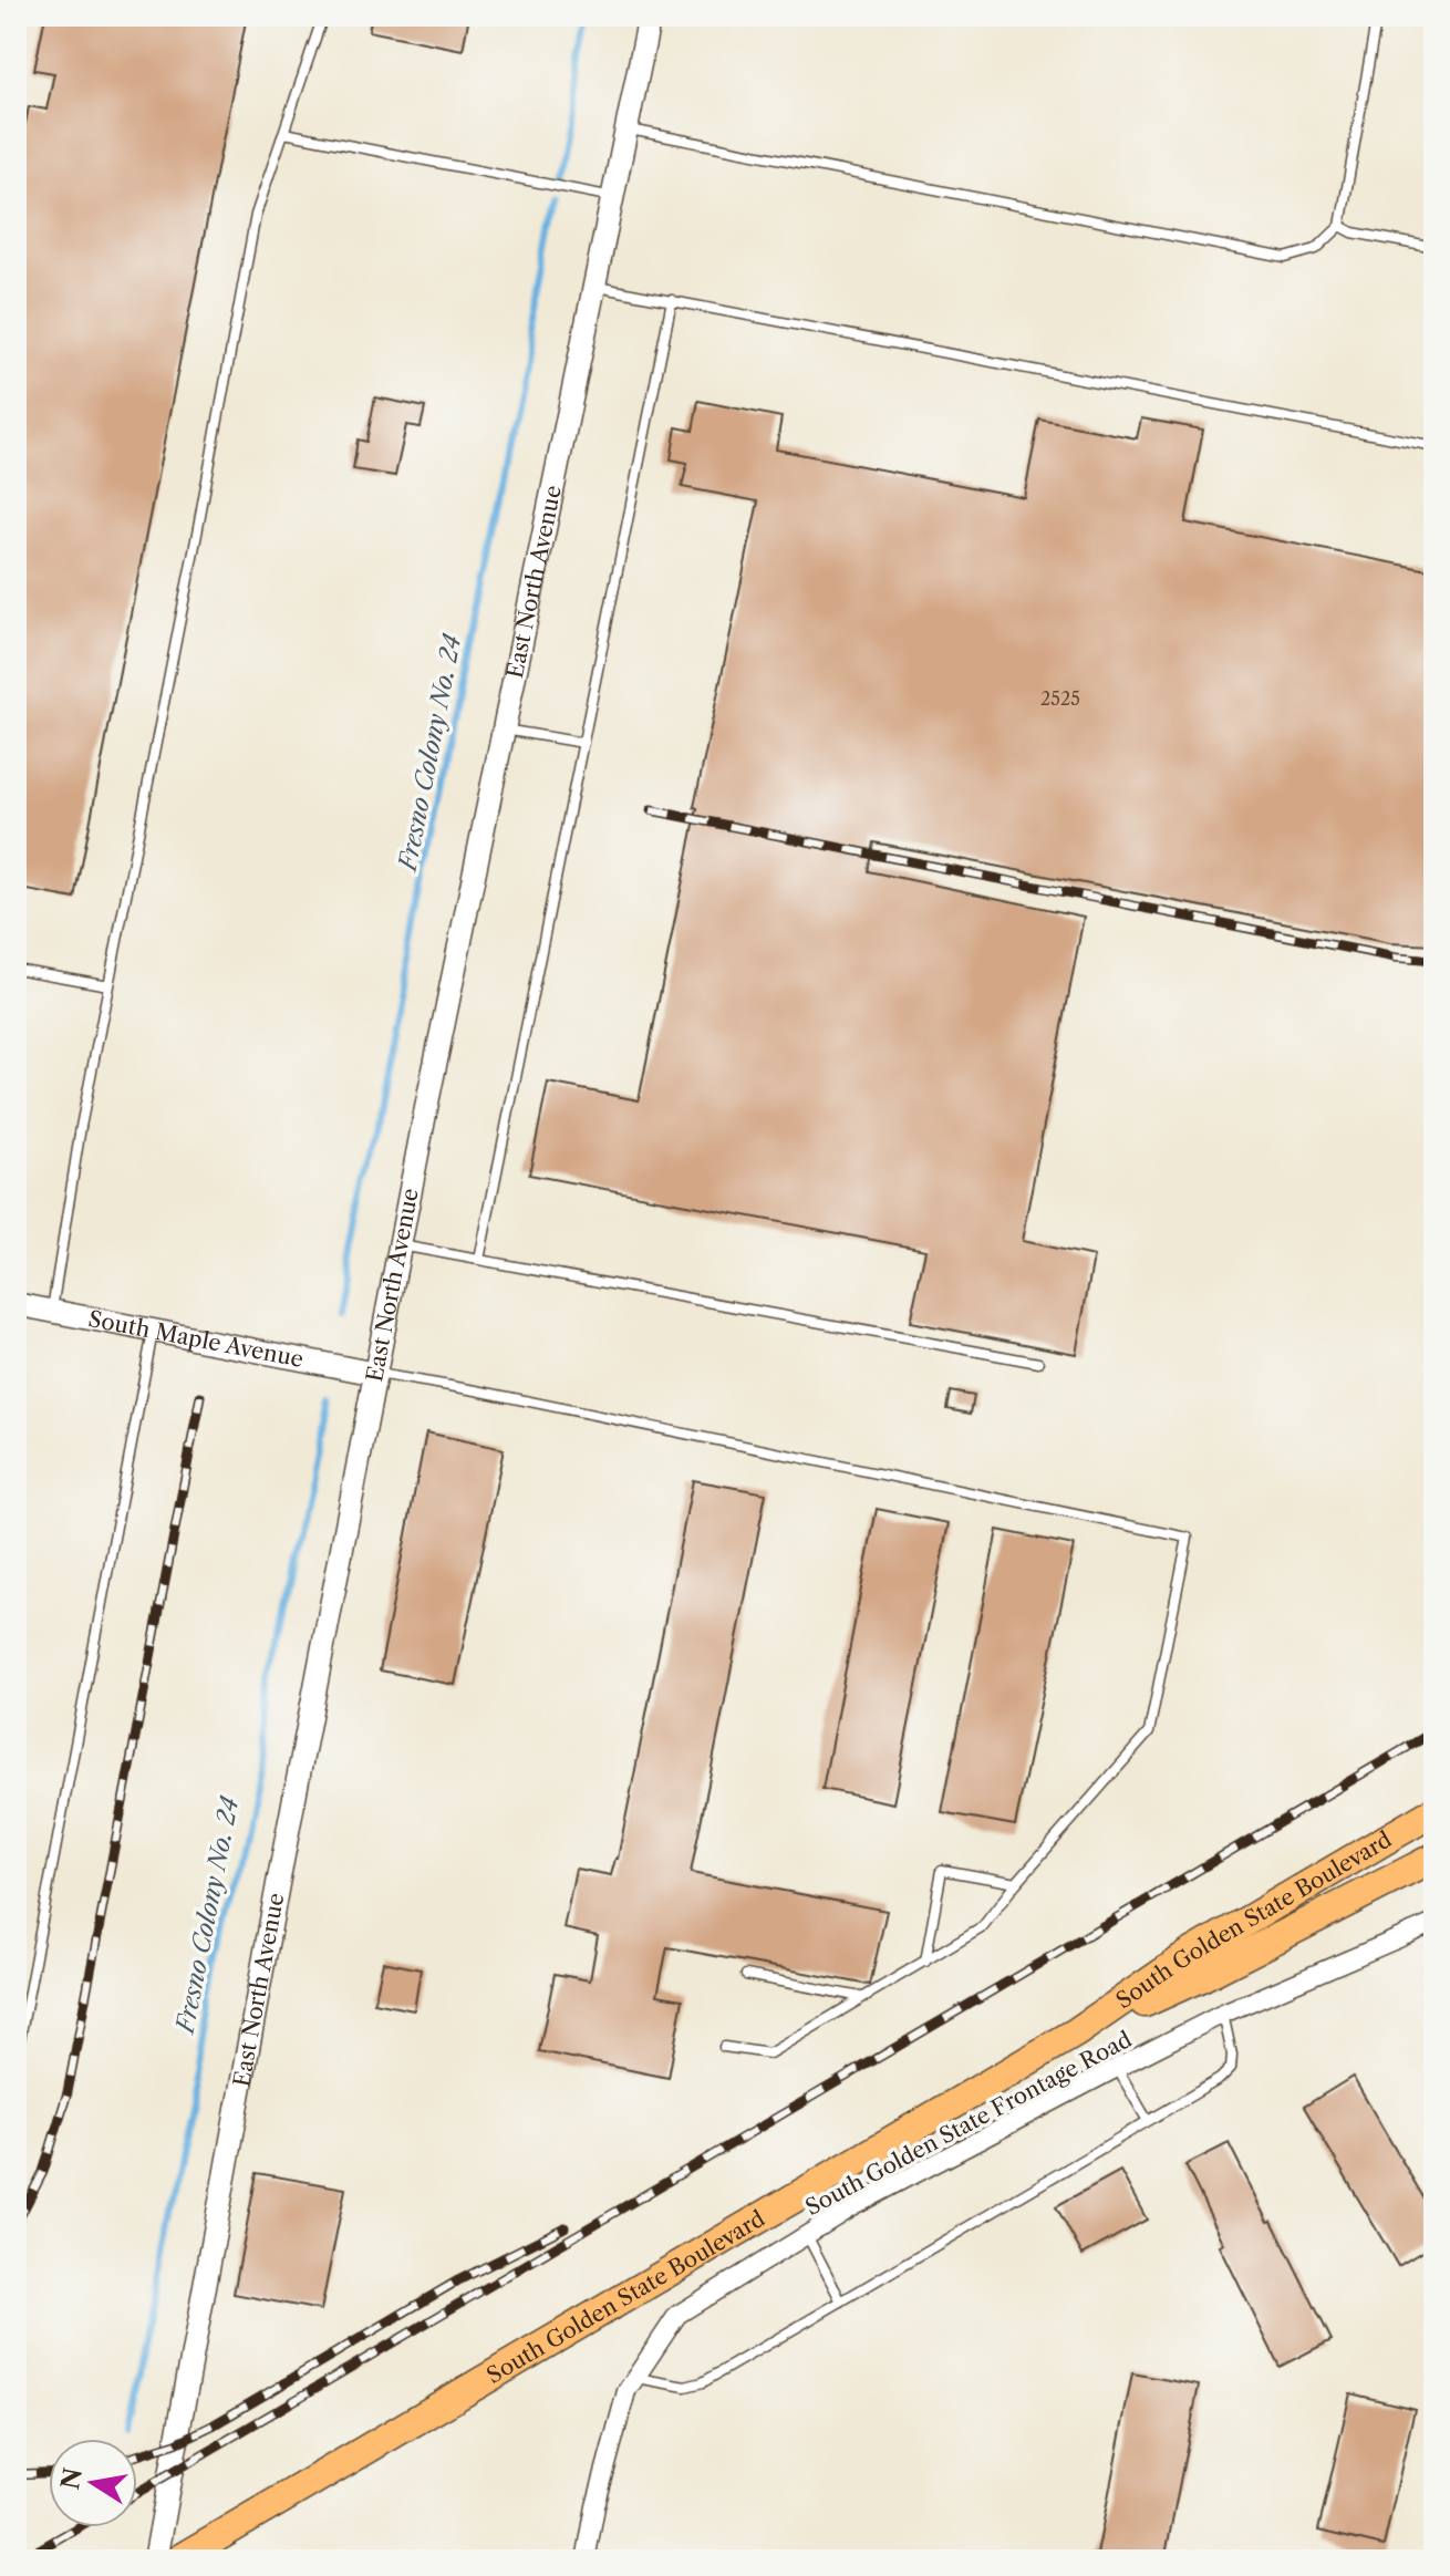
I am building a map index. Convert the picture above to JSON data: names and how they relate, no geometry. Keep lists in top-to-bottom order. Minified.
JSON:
{"streets":{"main road":["South Golden State Boulevard"],"street":["East North Avenue","South Maple Avenue","South Golden State Frontage Road"]},"crossings":[["East North Avenue","South Maple Avenue"]],"water":["Fresno Colony No. 24"],"house_numbers":["2525"],"north":"left"}
